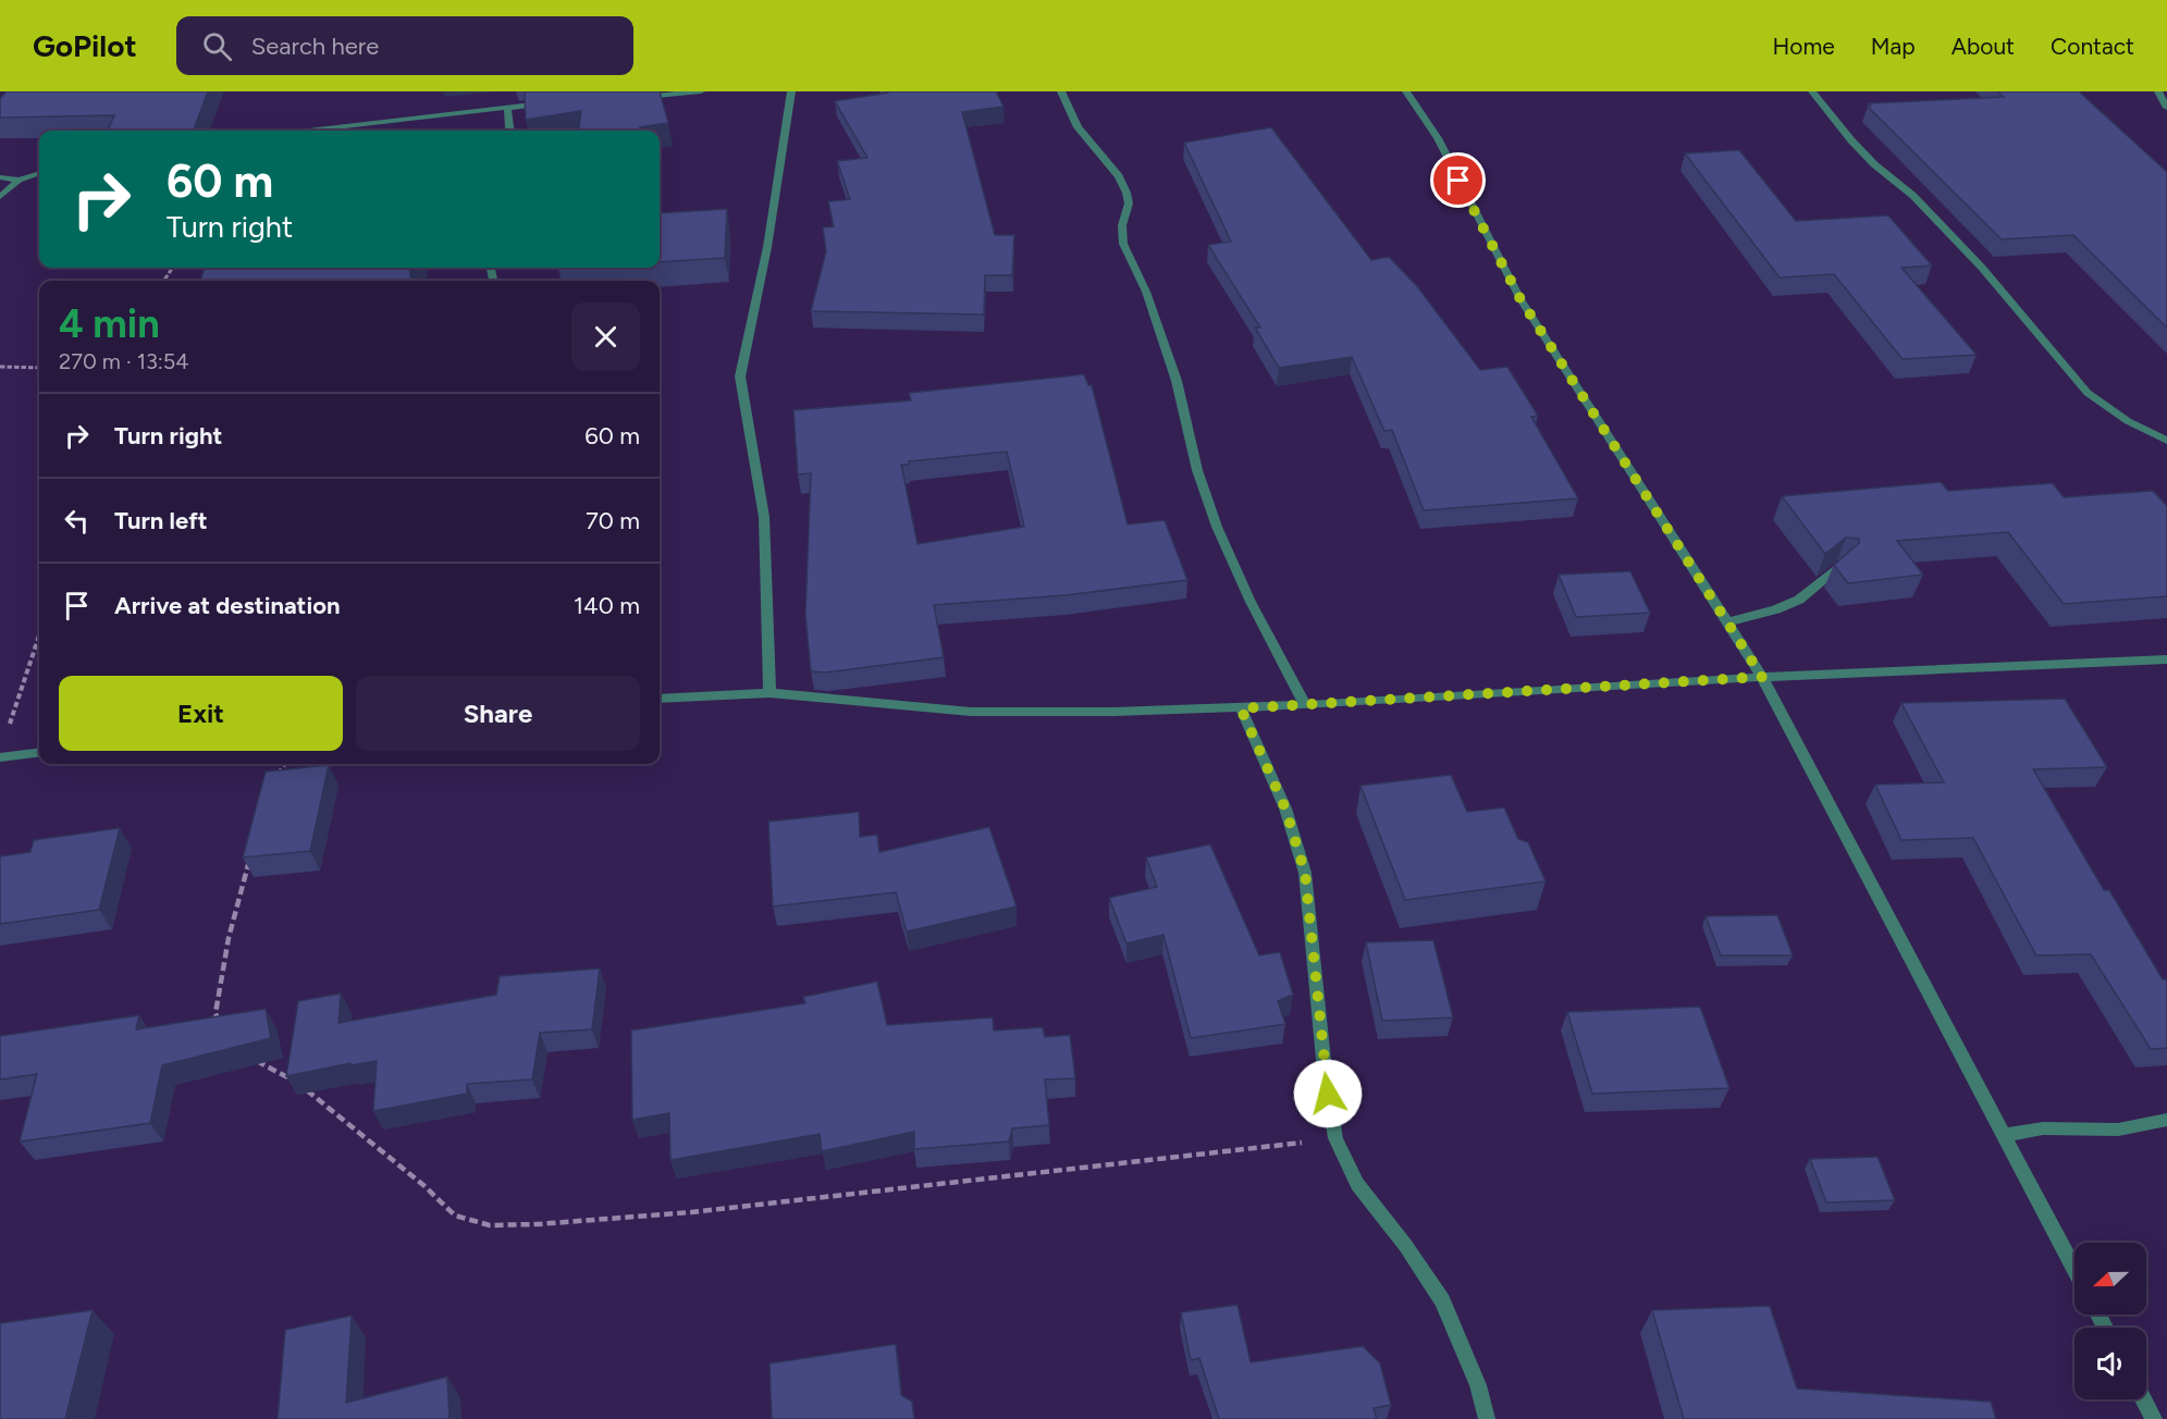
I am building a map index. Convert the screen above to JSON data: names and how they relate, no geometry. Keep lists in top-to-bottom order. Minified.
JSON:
{"north":"left","page":{"header":"GoPilot","search":"Search here","nav":["Home","Map","About","Contact"],"turn":["60 m","Turn right"],"heading":["4 min","270 m · 13:54"],"list":[{"name":"Turn right","value":"60 m"},{"name":"Turn left","value":"70 m"},{"name":"Arrive at destination","value":"140 m"}],"buttons":["Exit","Share"]}}
